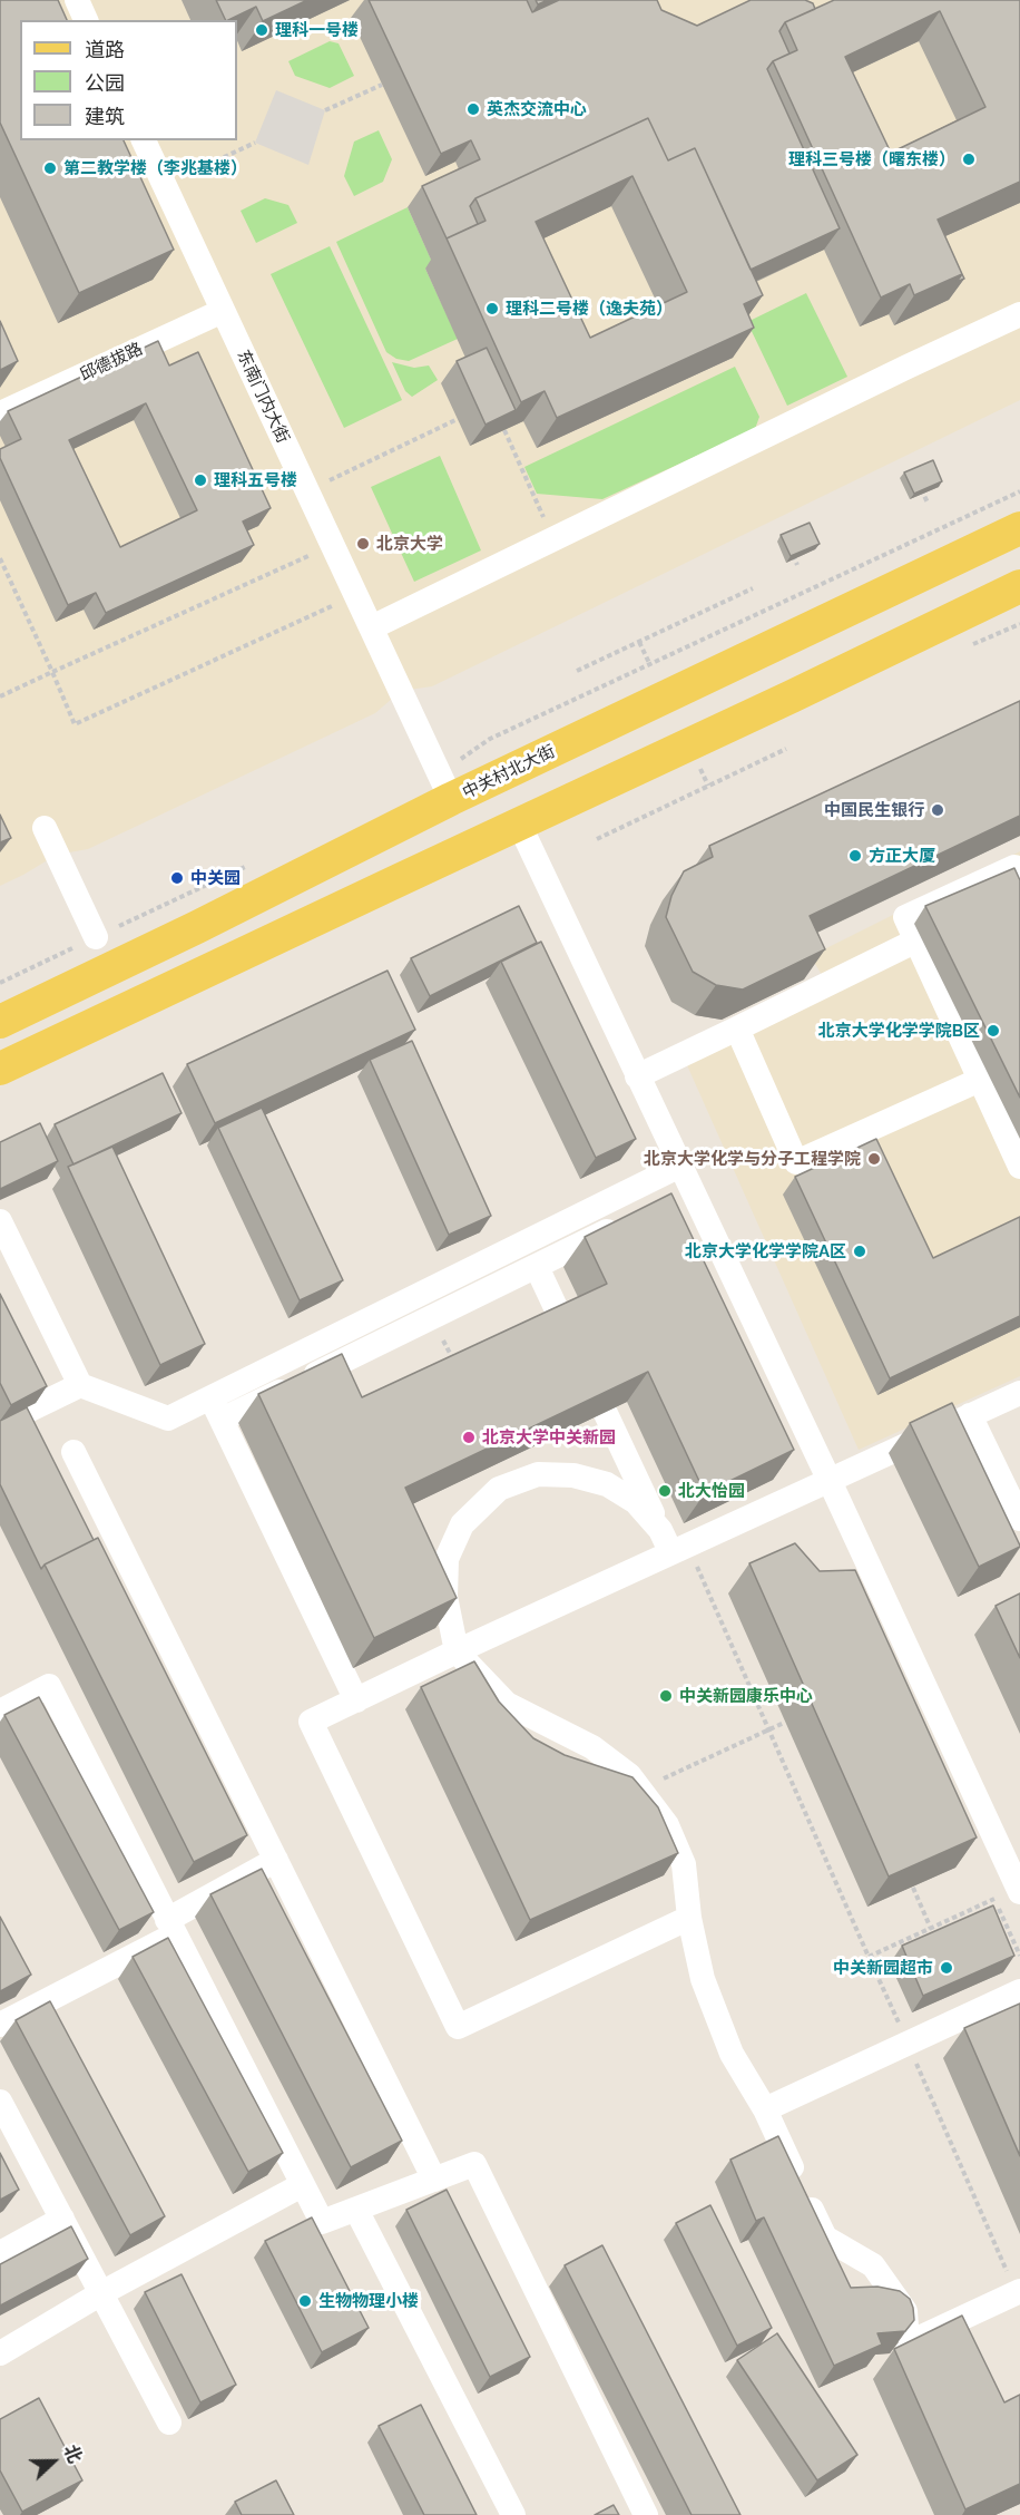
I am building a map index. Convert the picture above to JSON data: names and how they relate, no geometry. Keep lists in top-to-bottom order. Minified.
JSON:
{"streets":{"main road":["中关村北大街"],"street":["邱德拔路","东南门内大街"]},"crossings":[["邱德拔路","东南门内大街"],["东南门内大街","中关村北大街"]],"places":["理科一号楼","英杰交流中心","理科三号楼（曙东楼）","第二教学楼（李兆基楼）","理科二号楼（逸夫苑）","理科五号楼","北京大学","中国民生银行","方正大厦","中关园","北京大学化学学院B区","北京大学化学与分子工程学院","北京大学化学学院A区","北京大学中关新园","北大怡园","中关新园康乐中心","中关新园超市","生物物理小楼"],"legend":["道路","公园","建筑"],"north":"right"}
